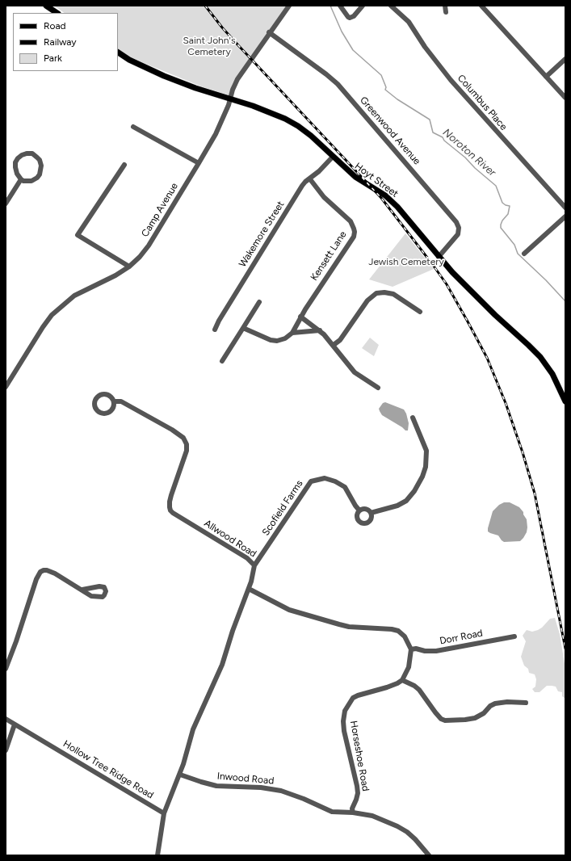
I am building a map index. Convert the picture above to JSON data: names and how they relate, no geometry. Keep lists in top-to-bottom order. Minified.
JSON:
{"streets":{"main road":["Hoyt Street"],"street":["Columbus Place","Greenwood Avenue","Camp Avenue","Wakemore Street","Kensett Lane","Scofield Farms","Allwood Road","Dorr Road","Horseshoe Road","Hollow Tree Ridge Road","Inwood Road"]},"crossings":[["Greenwood Avenue","Hoyt Street"],["Greenwood Avenue","Camp Avenue"],["Hoyt Street","Camp Avenue"],["Hoyt Street","Wakemore Street"],["Wakemore Street","Kensett Lane"],["Scofield Farms","Allwood Road"],["Allwood Road","Hollow Tree Ridge Road"],["Allwood Road","Inwood Road"],["Horseshoe Road","Inwood Road"]],"water":["Noroton River"],"parks":["Saint John's Cemetery","Jewish Cemetery"],"legend":["Road","Railway","Park"]}
